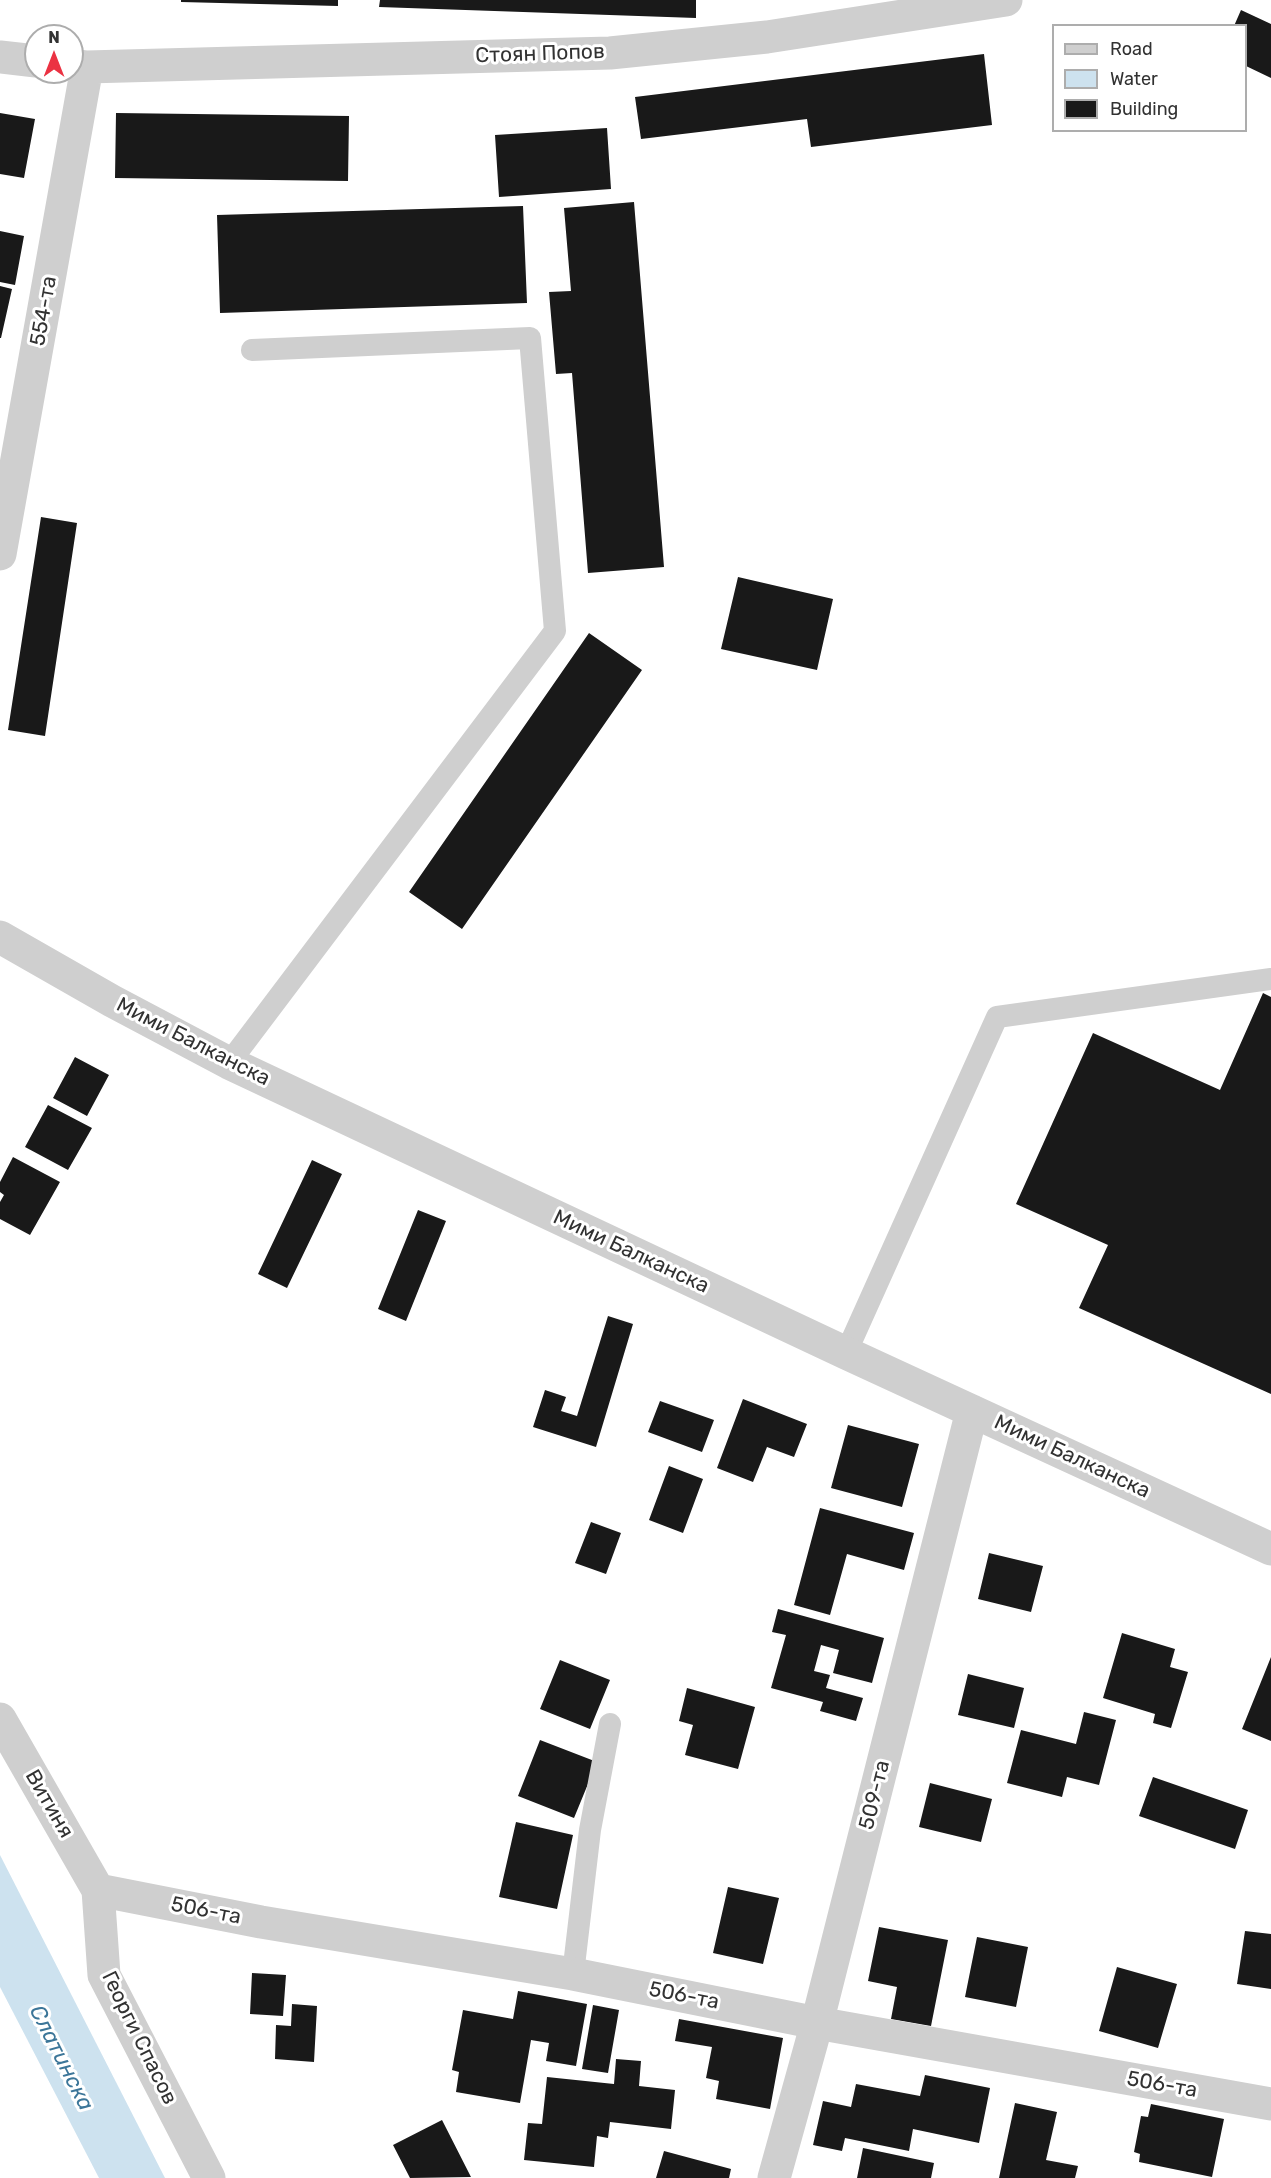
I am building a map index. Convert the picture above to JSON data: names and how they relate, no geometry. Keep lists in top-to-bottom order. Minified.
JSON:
{"streets":{"street":["Стоян Попов","554-та","Мими Балканска","509-та","Витиня","506-та","Георги Спасов"]},"crossings":[["Мими Балканска","509-та"],["509-та","506-та"],["Витиня","506-та"],["Витиня","Георги Спасов"],["506-та","Георги Спасов"]],"water":["Слатинска"],"legend":["Road","Water","Building"],"north":"top"}
